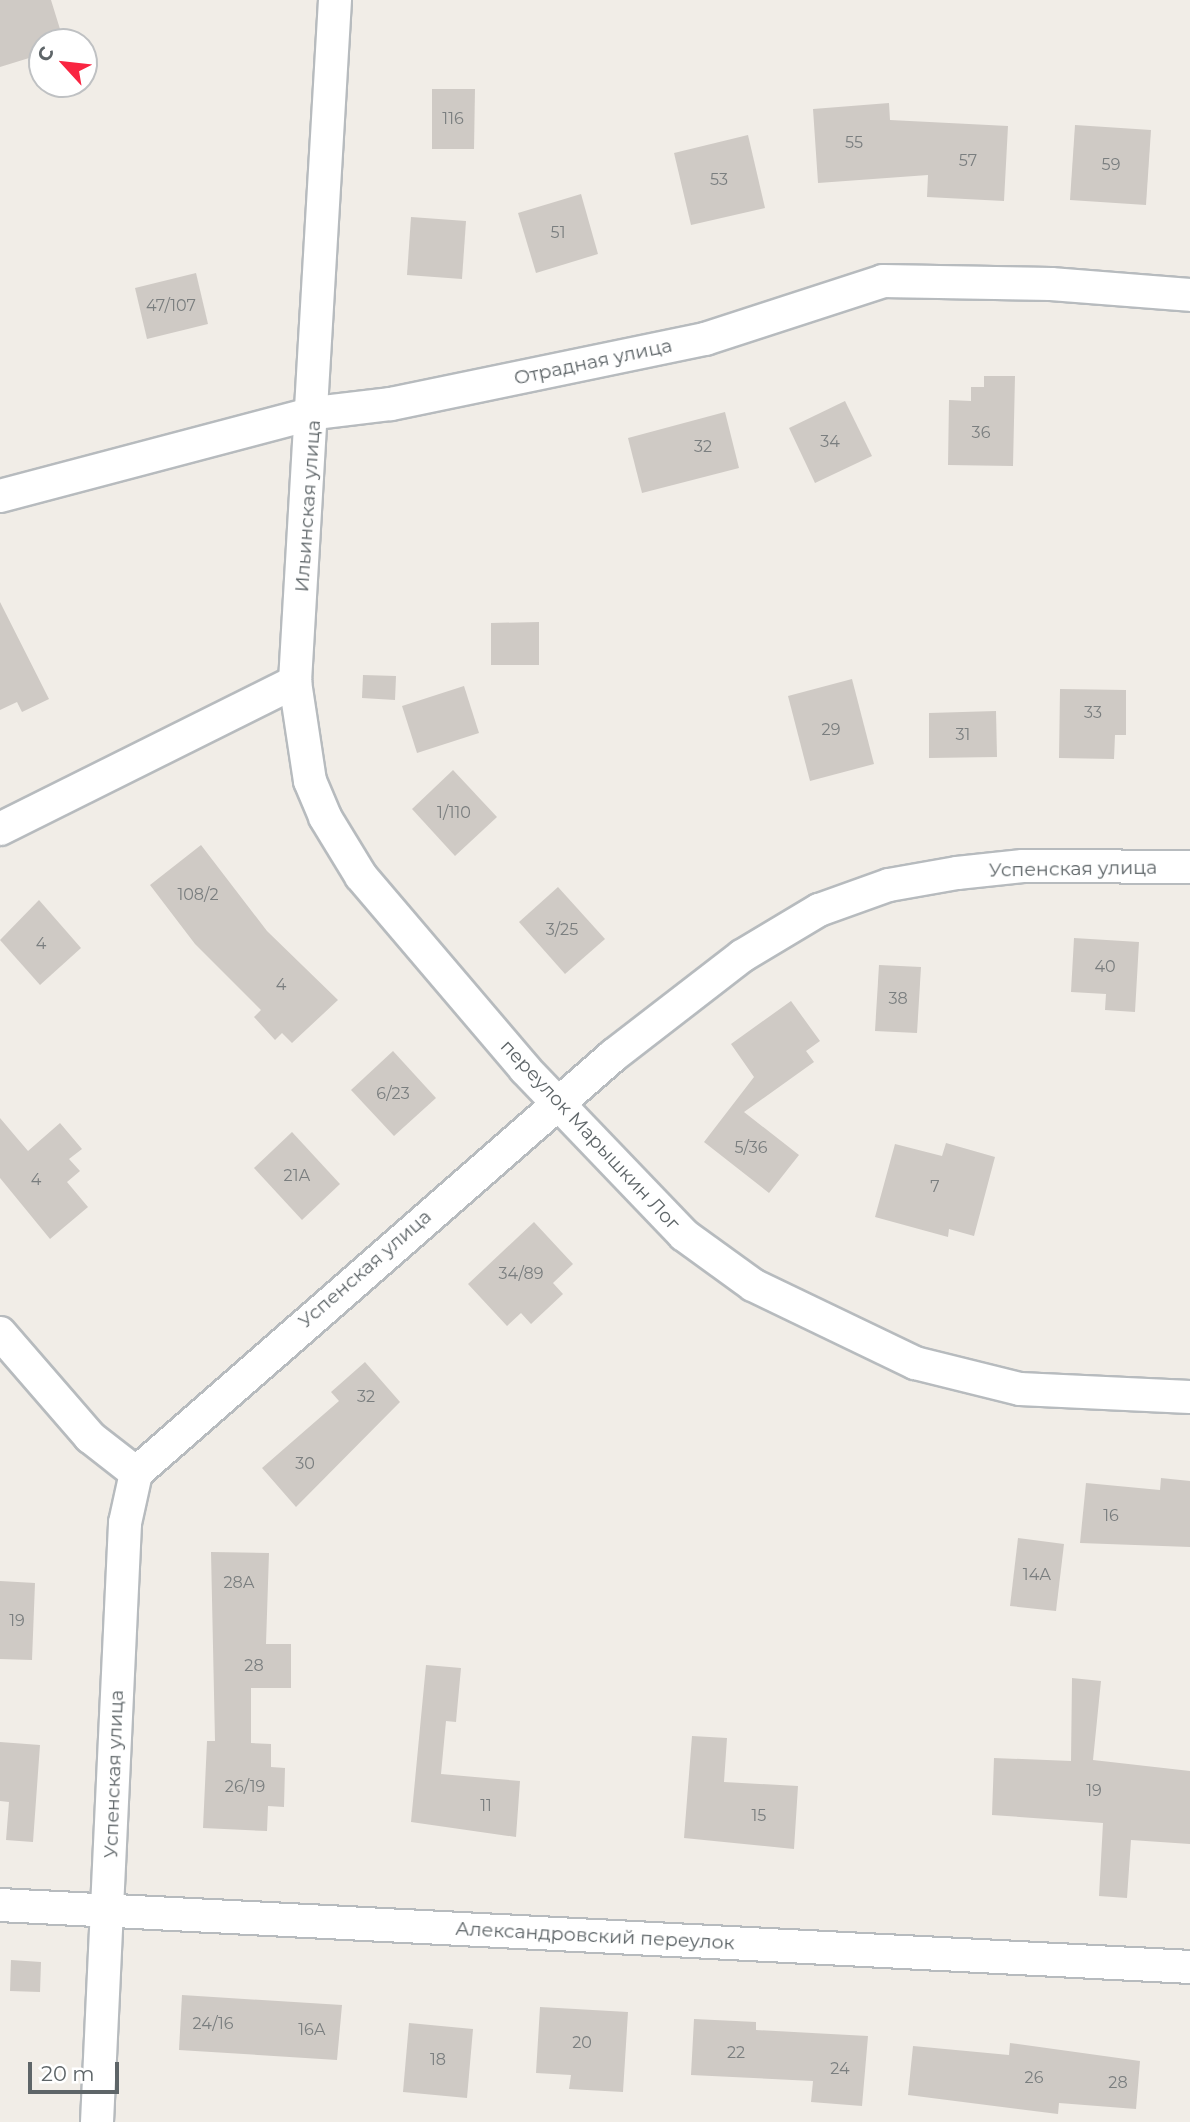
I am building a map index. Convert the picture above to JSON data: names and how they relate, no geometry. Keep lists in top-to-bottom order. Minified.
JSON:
{"streets":{"street":["Отрадная улица","Ильинская улица","Успенская улица","переулок Марышкин Лог","Александровский переулок"]},"crossings":[["Отрадная улица","Ильинская улица"],["Ильинская улица","переулок Марышкин Лог"],["Успенская улица","переулок Марышкин Лог"],["Успенская улица","Александровский переулок"]],"house_numbers":["116","55","57","59","53","51","47/107","36","34","32","33","29","31","1/110","108/2","3/25","4","40","4","38","6/23","5/36","21А","4","7","34/89","32","30","16","14А","28А","19","28","26/19","19","11","15","24/16","16А","20","22","18","24","26","28"],"scale_bar":"20 m","north":"top left"}
